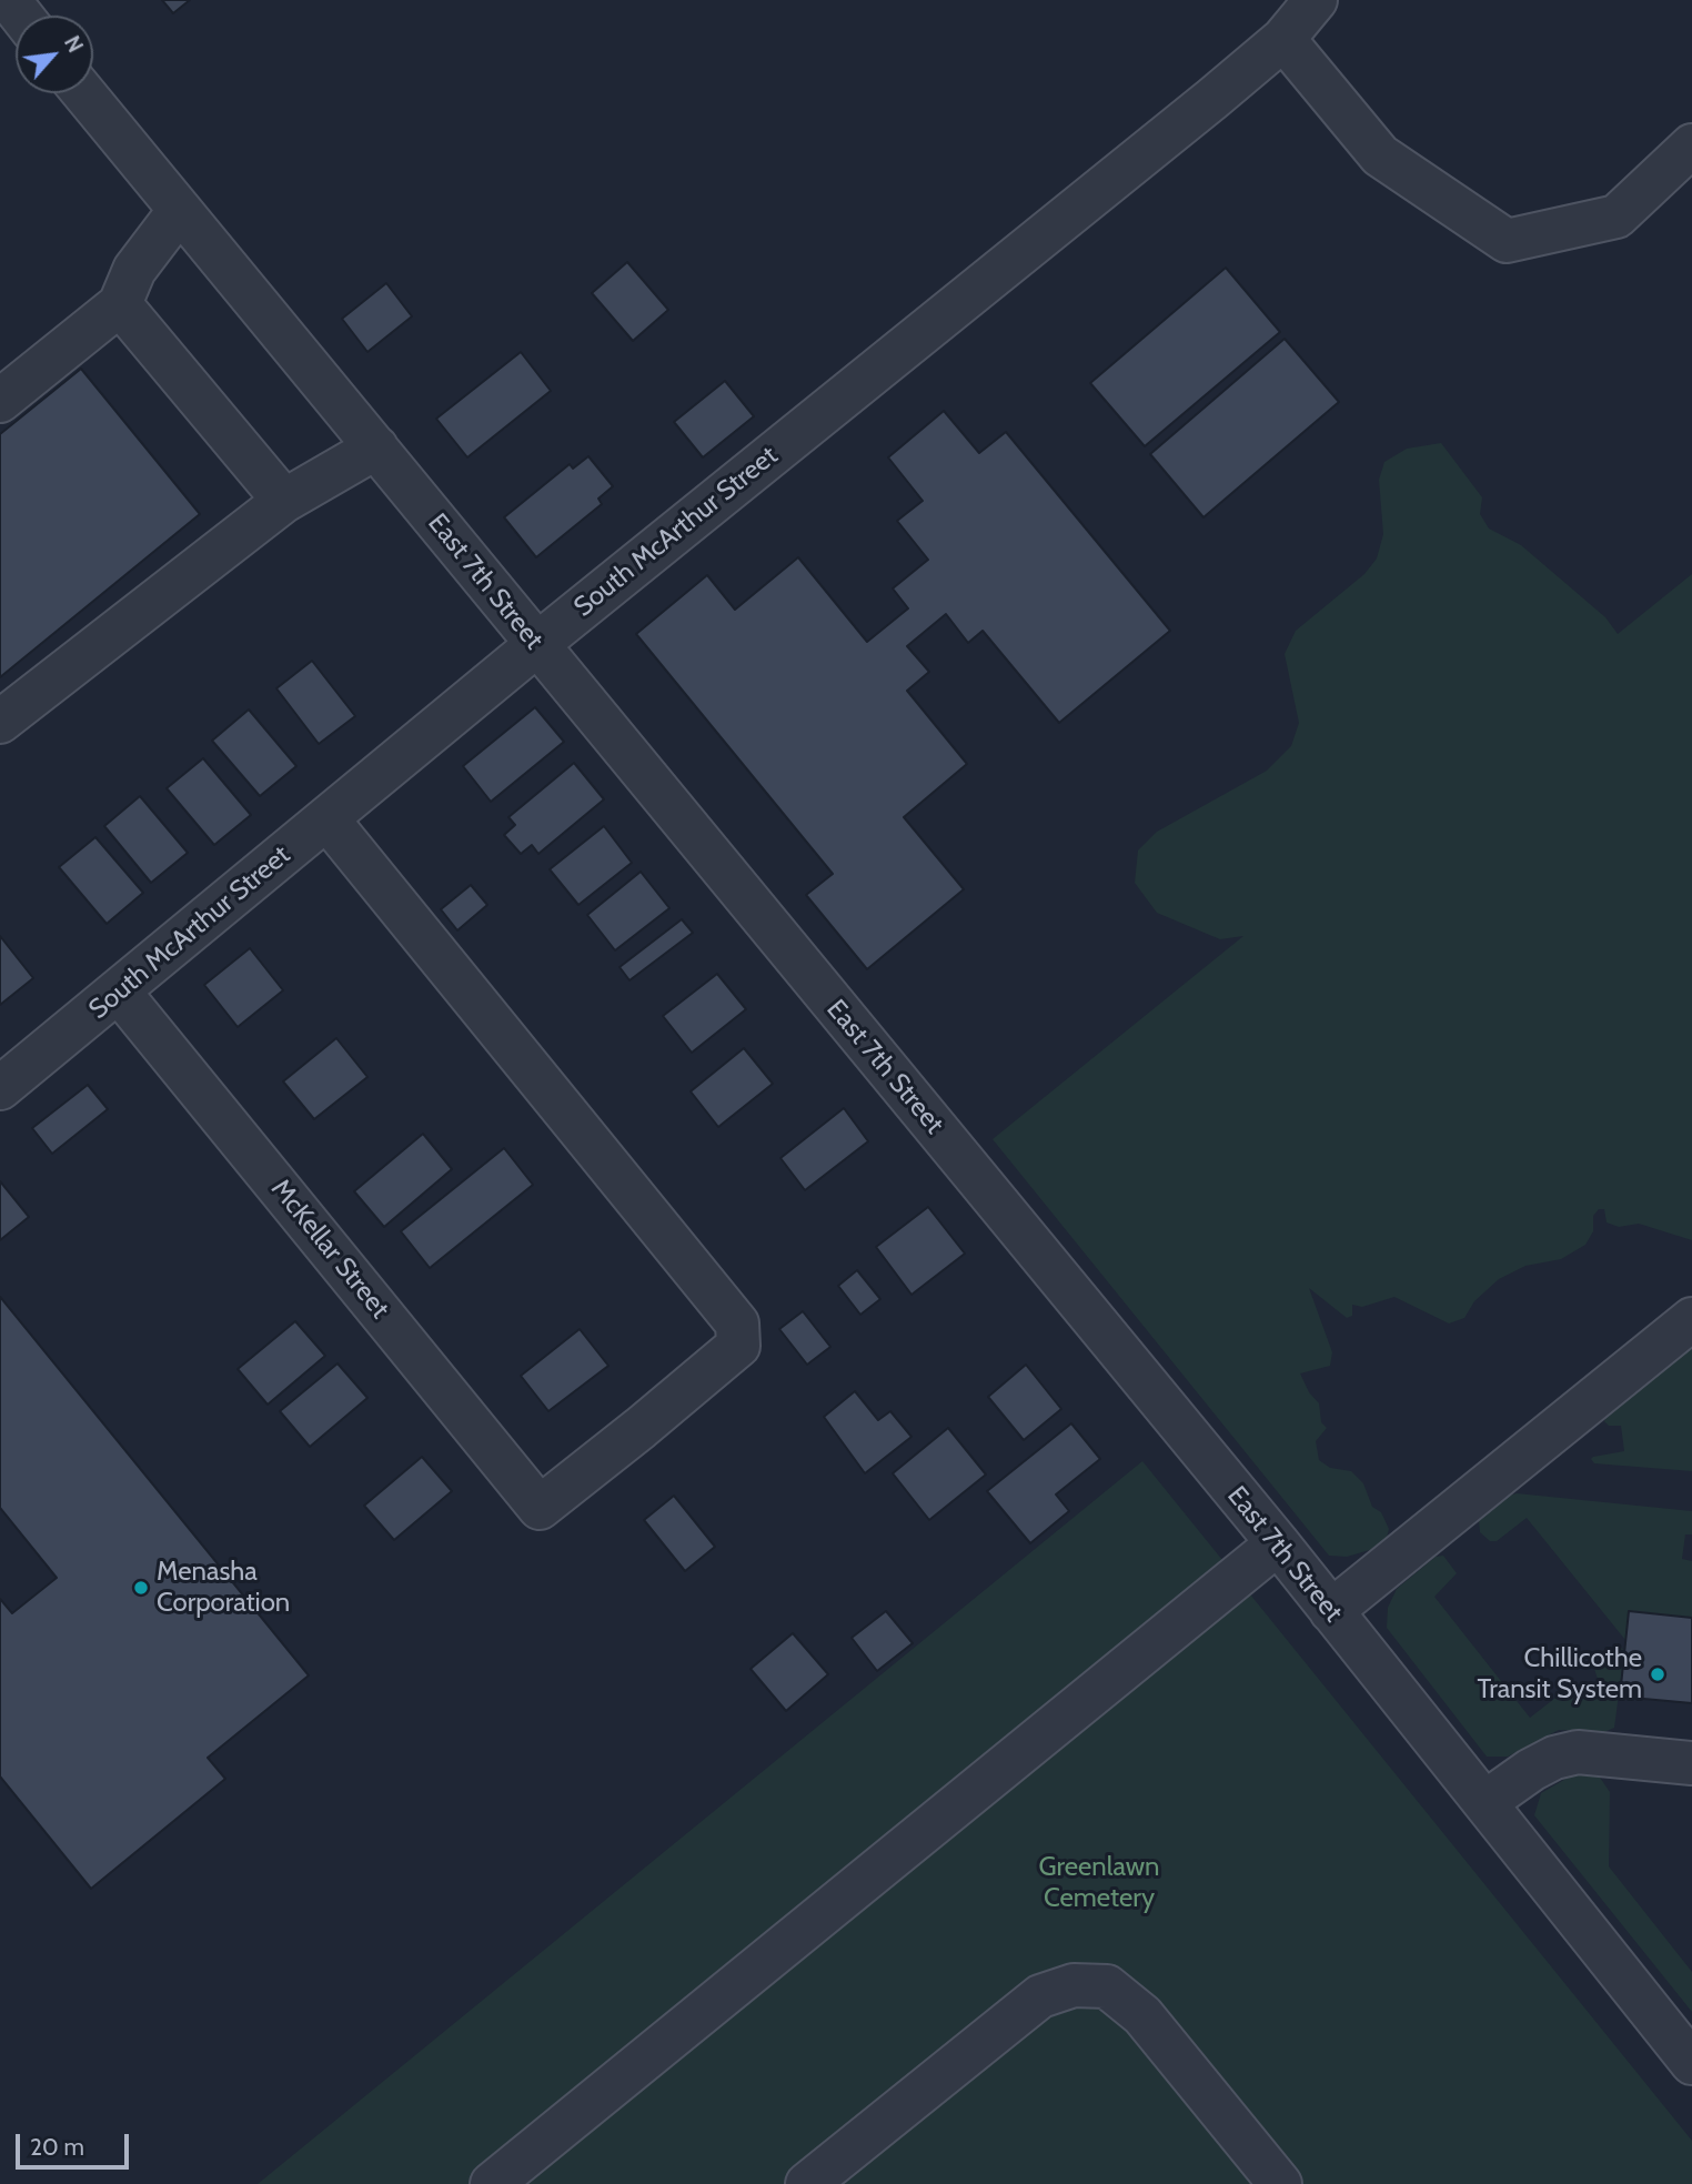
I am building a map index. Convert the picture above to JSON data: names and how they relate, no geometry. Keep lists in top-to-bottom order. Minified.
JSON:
{"streets":{"street":["South McArthur Street","East 7th Street","McKellar Street"]},"crossings":[["South McArthur Street","East 7th Street"],["South McArthur Street","McKellar Street"]],"parks":["Greenlawn Cemetery"],"places":["Menasha Corporation","Chillicothe Transit System"],"scale_bar":"20 m","north":"top right"}
